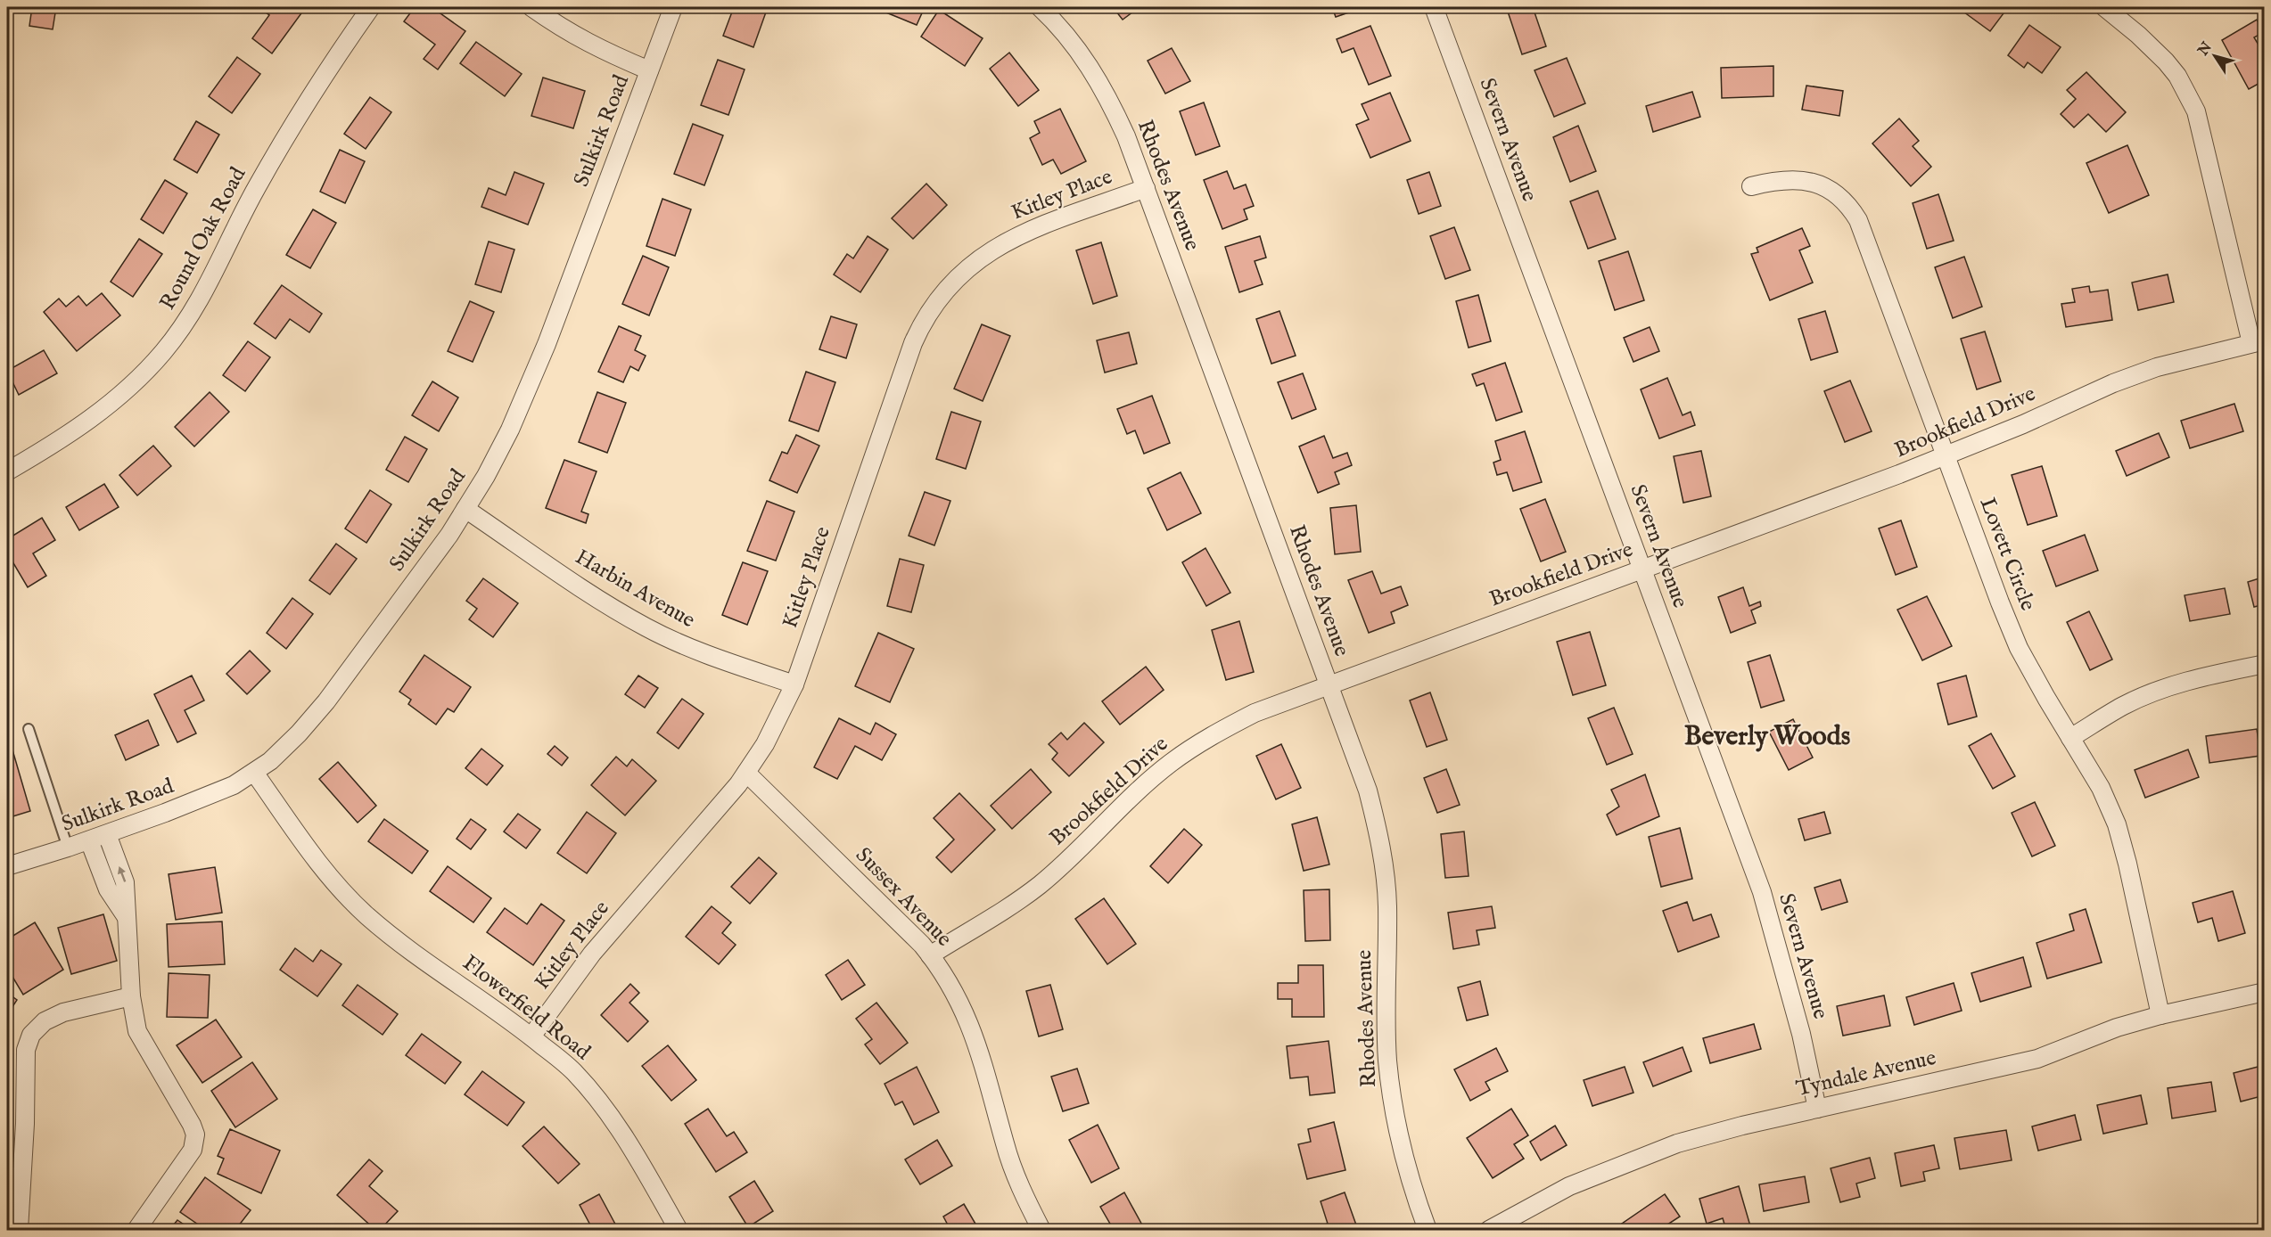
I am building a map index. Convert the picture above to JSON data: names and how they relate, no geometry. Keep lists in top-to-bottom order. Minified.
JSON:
{"streets":{"street":["Sulkirk Road","Severn Avenue","Rhodes Avenue","Kitley Place","Round Oak Road","Brookfield Drive","Lovett Circle","Harbin Avenue","Sussex Avenue","Flowerfield Road","Tyndale Avenue"]},"crossings":[["Sulkirk Road","Harbin Avenue"],["Sulkirk Road","Flowerfield Road"],["Severn Avenue","Brookfield Drive"],["Severn Avenue","Tyndale Avenue"],["Rhodes Avenue","Kitley Place"],["Rhodes Avenue","Brookfield Drive"],["Kitley Place","Harbin Avenue"],["Kitley Place","Sussex Avenue"],["Kitley Place","Flowerfield Road"],["Brookfield Drive","Lovett Circle"],["Brookfield Drive","Sussex Avenue"],["Lovett Circle","Tyndale Avenue"]],"districts":["Beverly Woods"],"north":"top left"}
